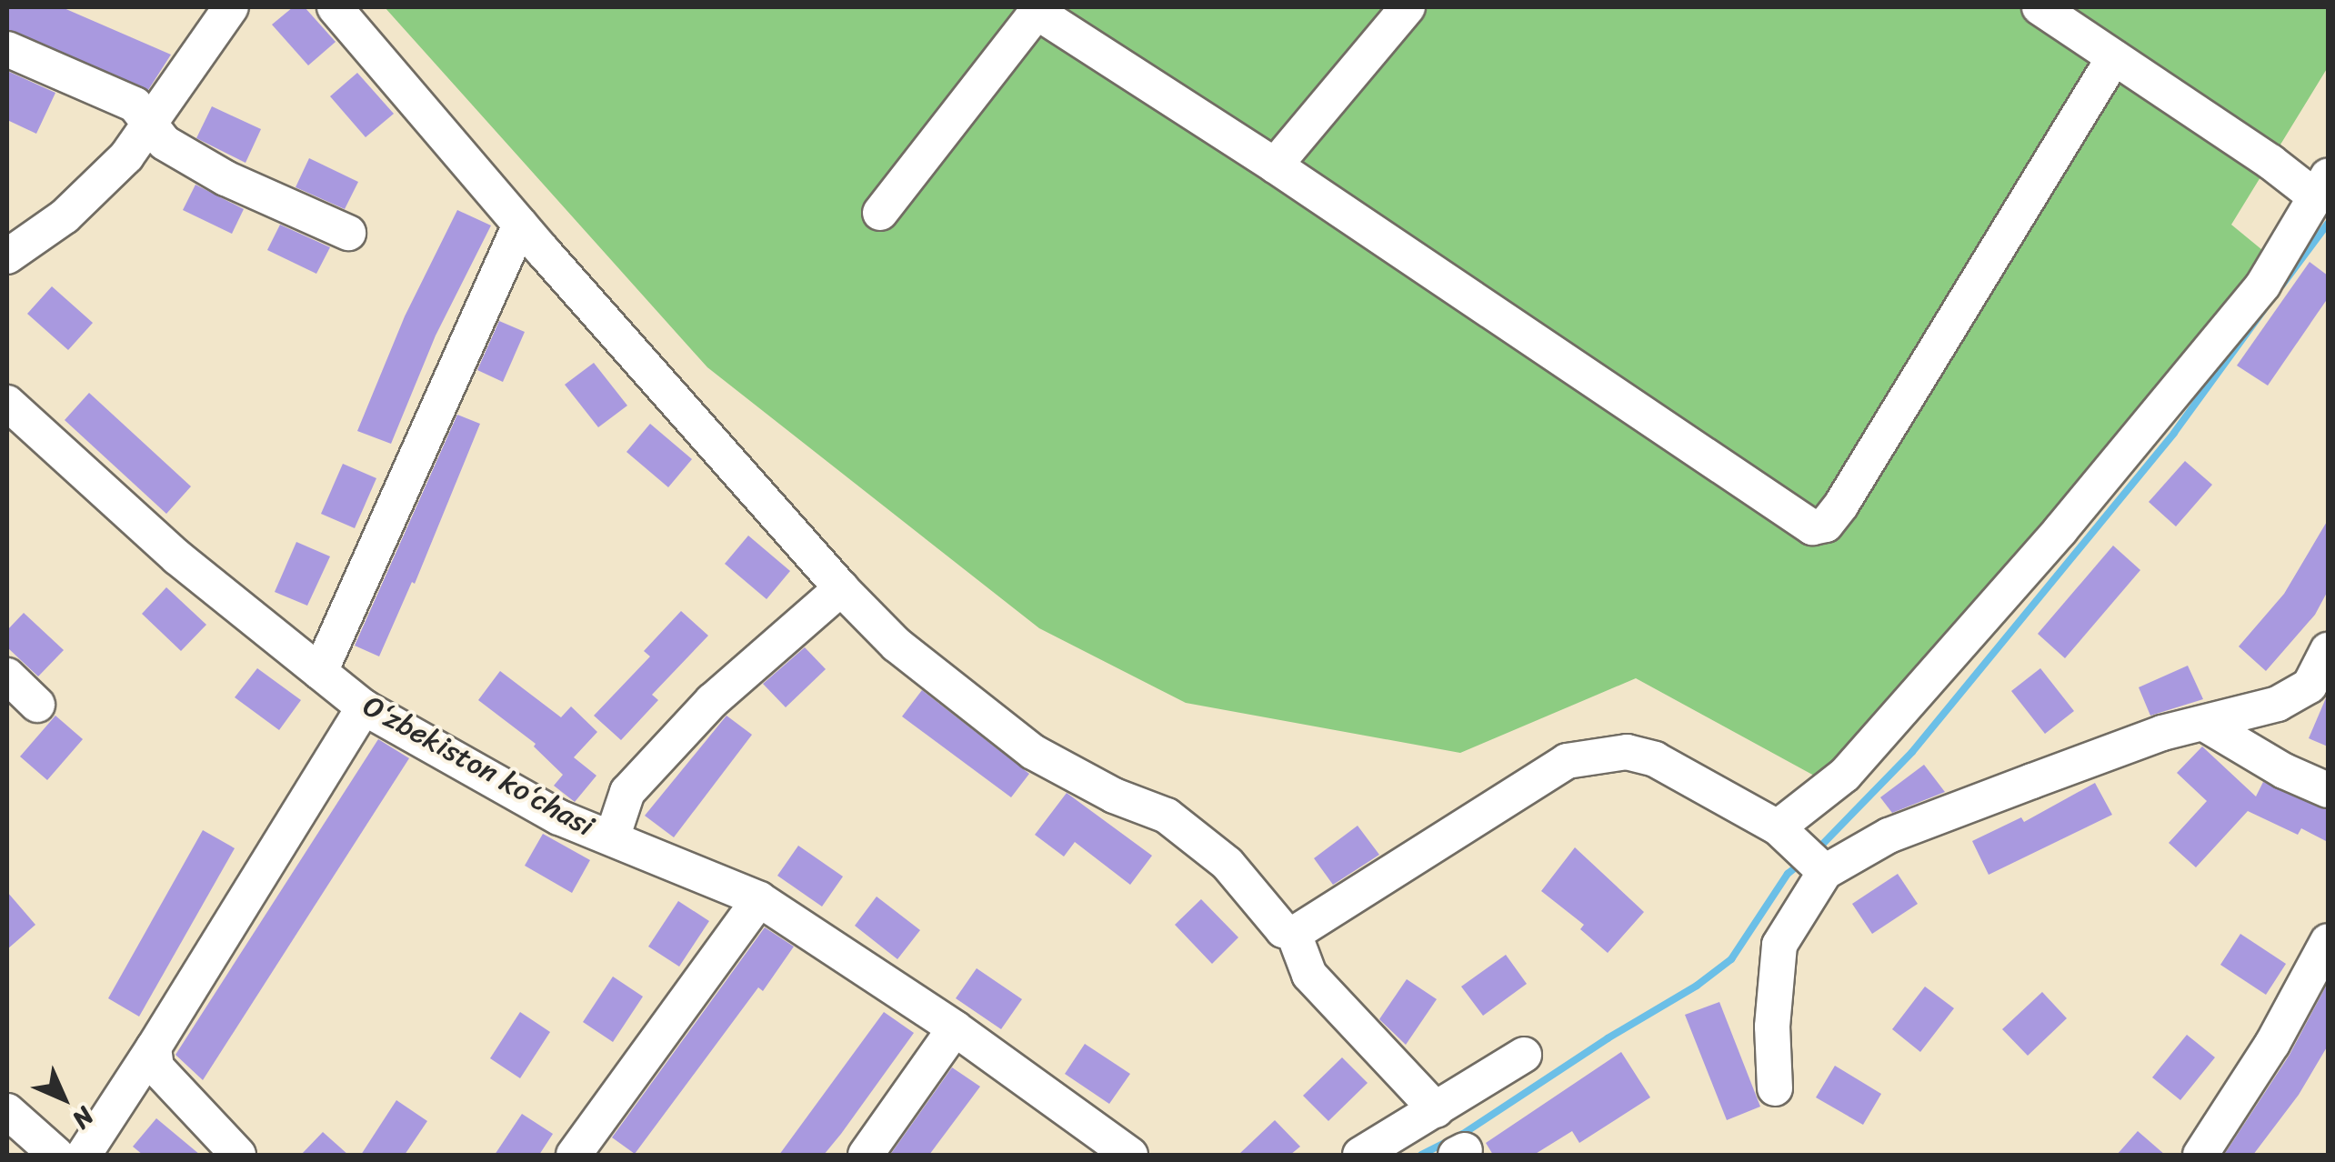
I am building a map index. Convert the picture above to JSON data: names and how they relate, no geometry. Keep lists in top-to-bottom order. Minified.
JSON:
{"streets":{"street":["O‘zbekiston ko‘chasi"]},"north":"bottom right"}
